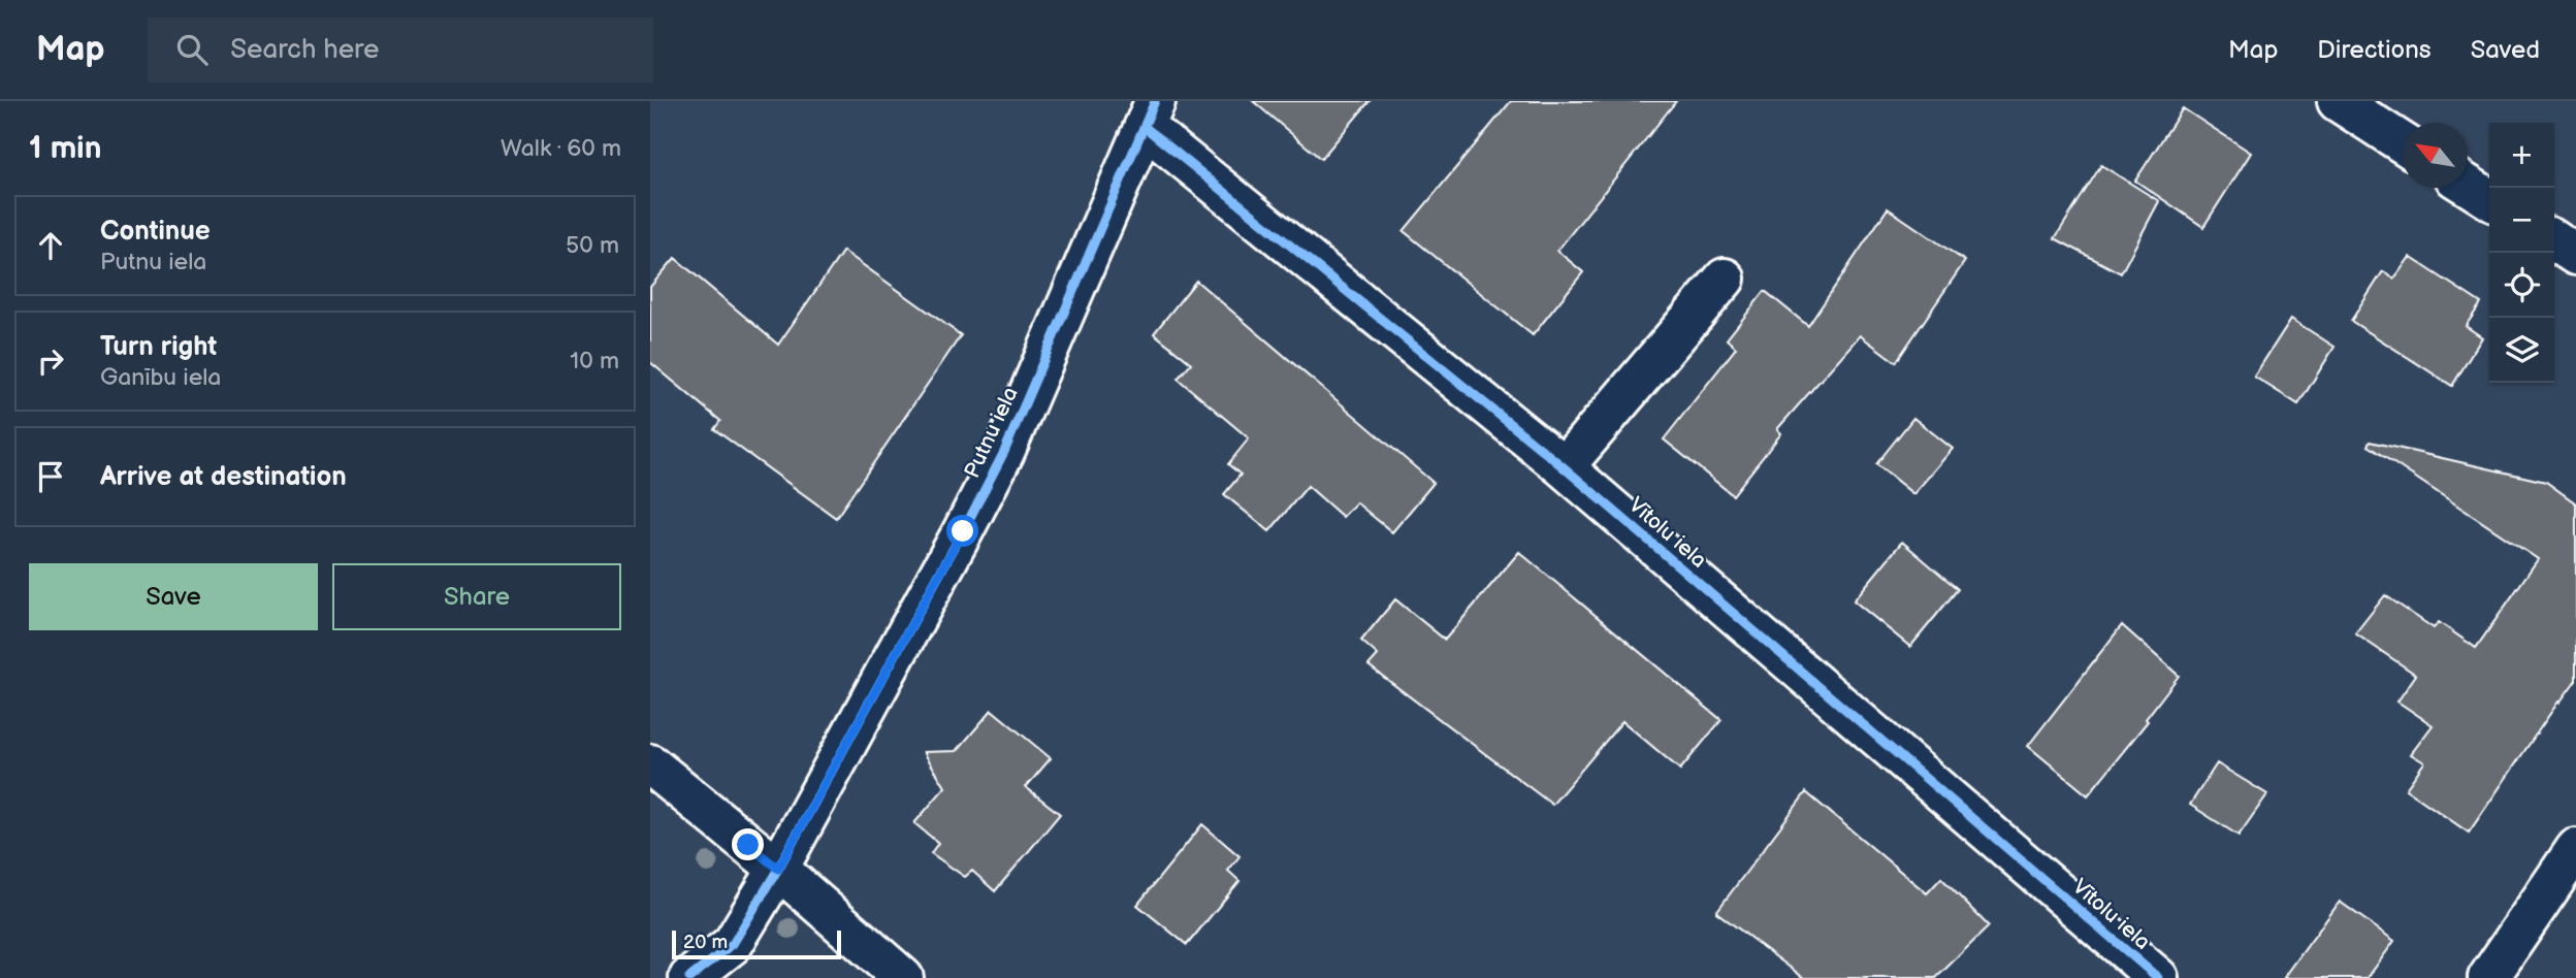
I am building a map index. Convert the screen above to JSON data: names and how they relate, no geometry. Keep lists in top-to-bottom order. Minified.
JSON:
{"streets":{"street":["Putnu iela","Vītolu iela"]},"crossings":[["Putnu iela","Vītolu iela"]],"scale_bar":"20 m","north":"top left","page":{"header":"Map","search":"Search here","nav":["Map","Directions","Saved"],"heading":["1 min","Walk · 60 m"],"map_buttons":["+","−"],"list":[["Continue","Putnu iela","50 m"],["Turn right","Ganību iela","10 m"],"Arrive at destination"],"buttons":["Save","Share"],"scale":"20 m"}}
